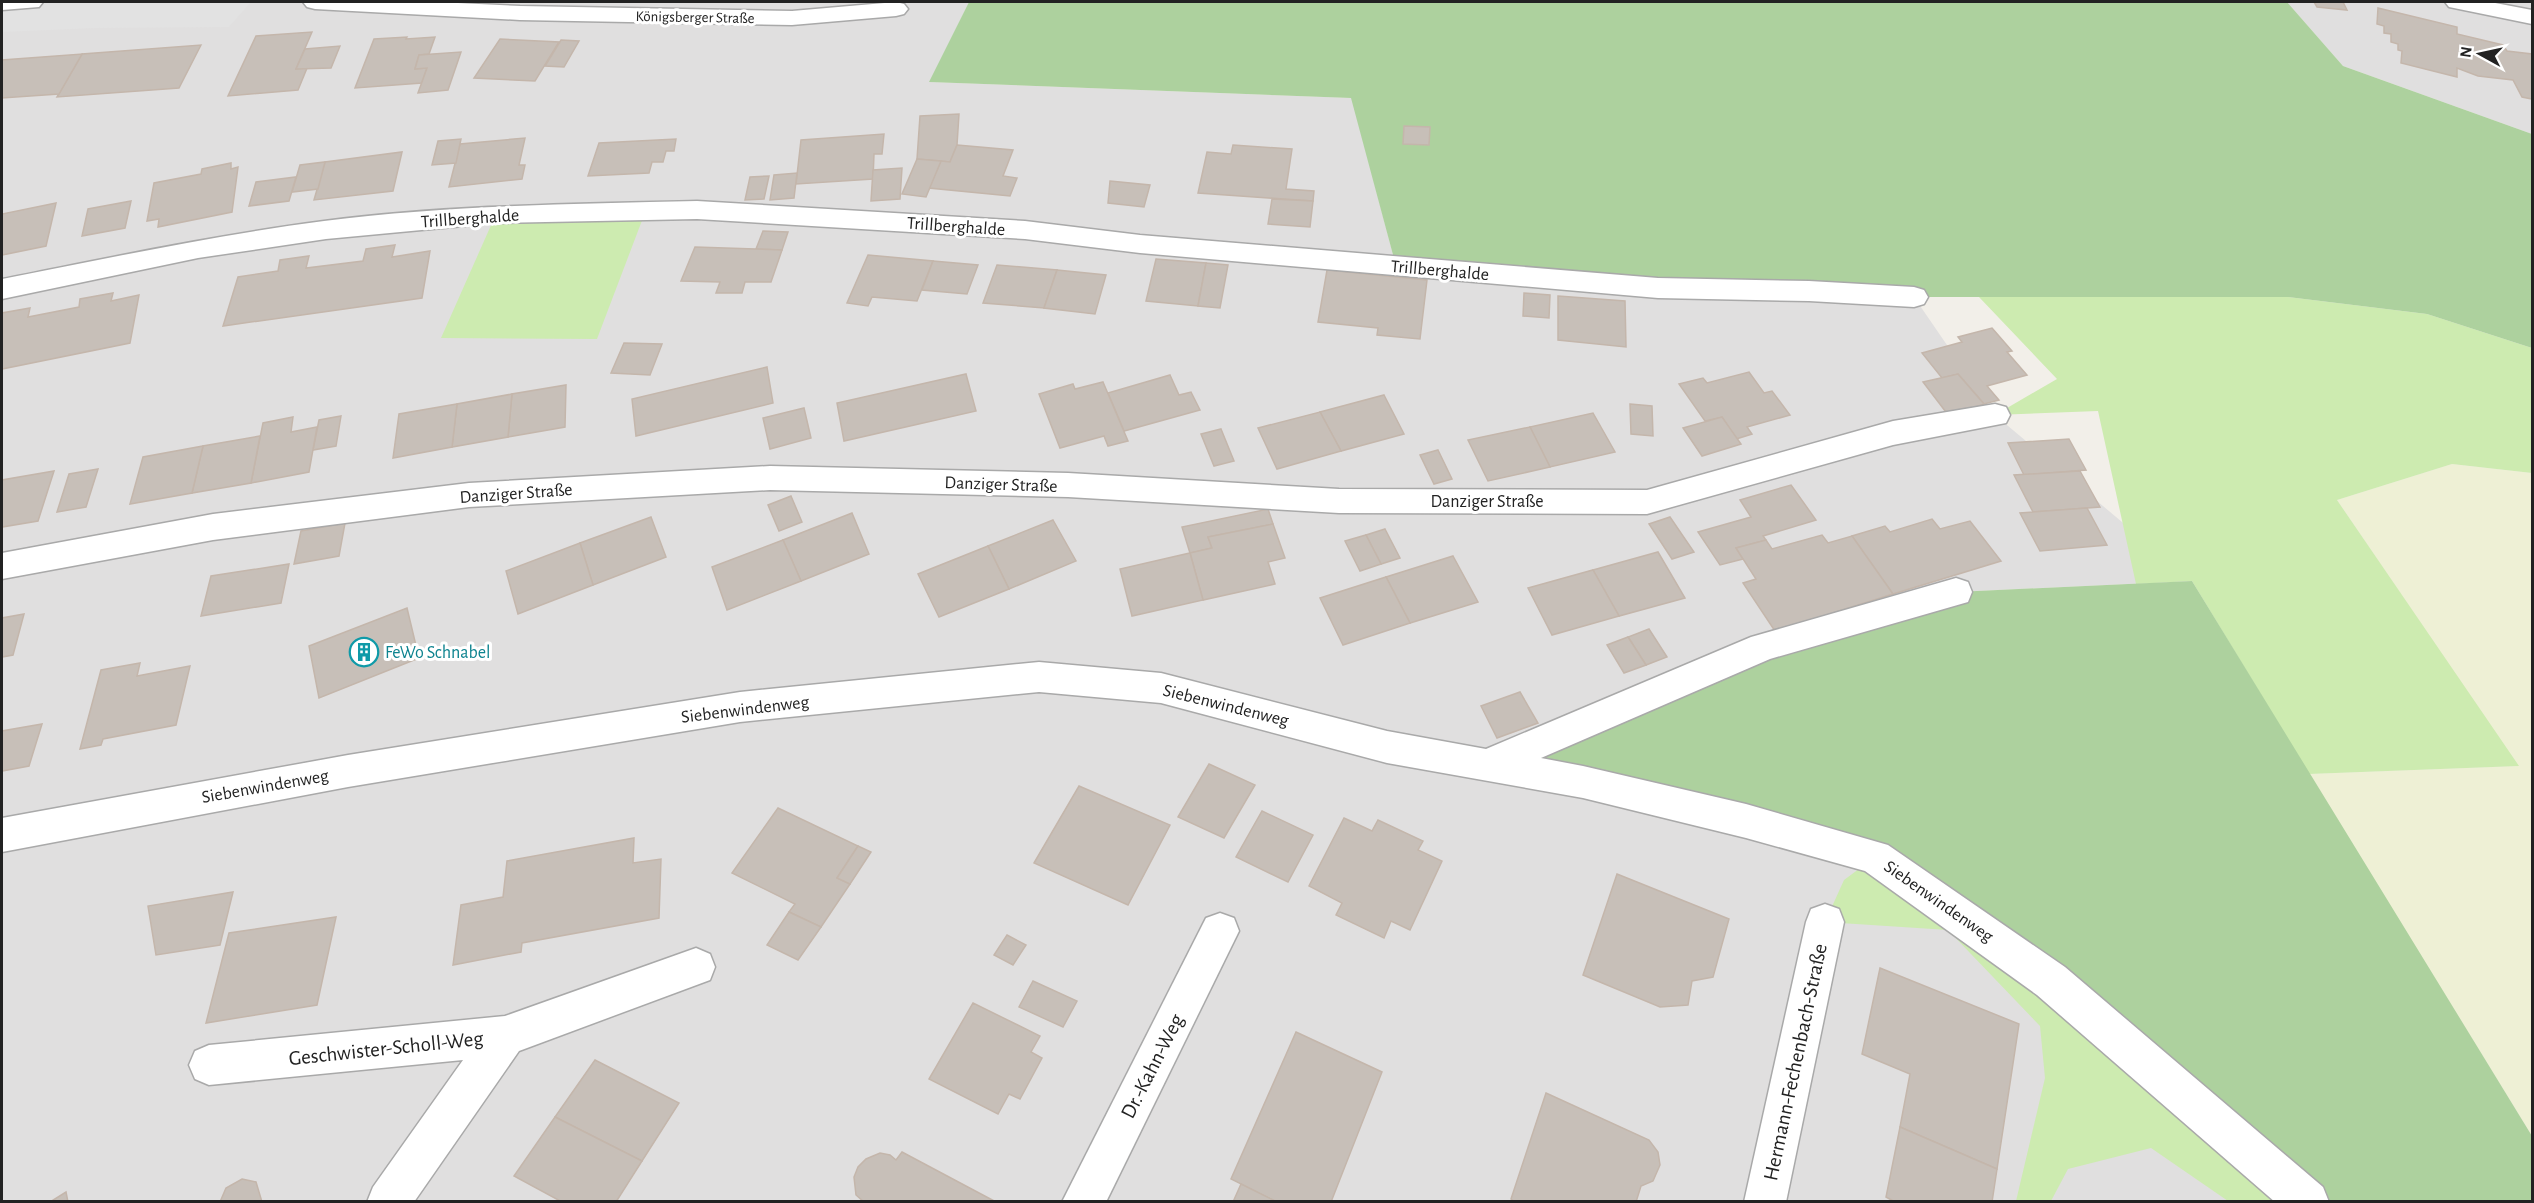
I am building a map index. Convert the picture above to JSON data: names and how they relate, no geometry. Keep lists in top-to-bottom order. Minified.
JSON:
{"streets":{"street":["Königsberger Straße","Trillberghalde","Danziger Straße","Siebenwindenweg","Geschwister-Scholl-Weg","Hermann-Fechenbach-Straße","Dr.-Kahn-Weg"]},"places":{"building":["FeWo Schnabel"]},"north":"left"}
